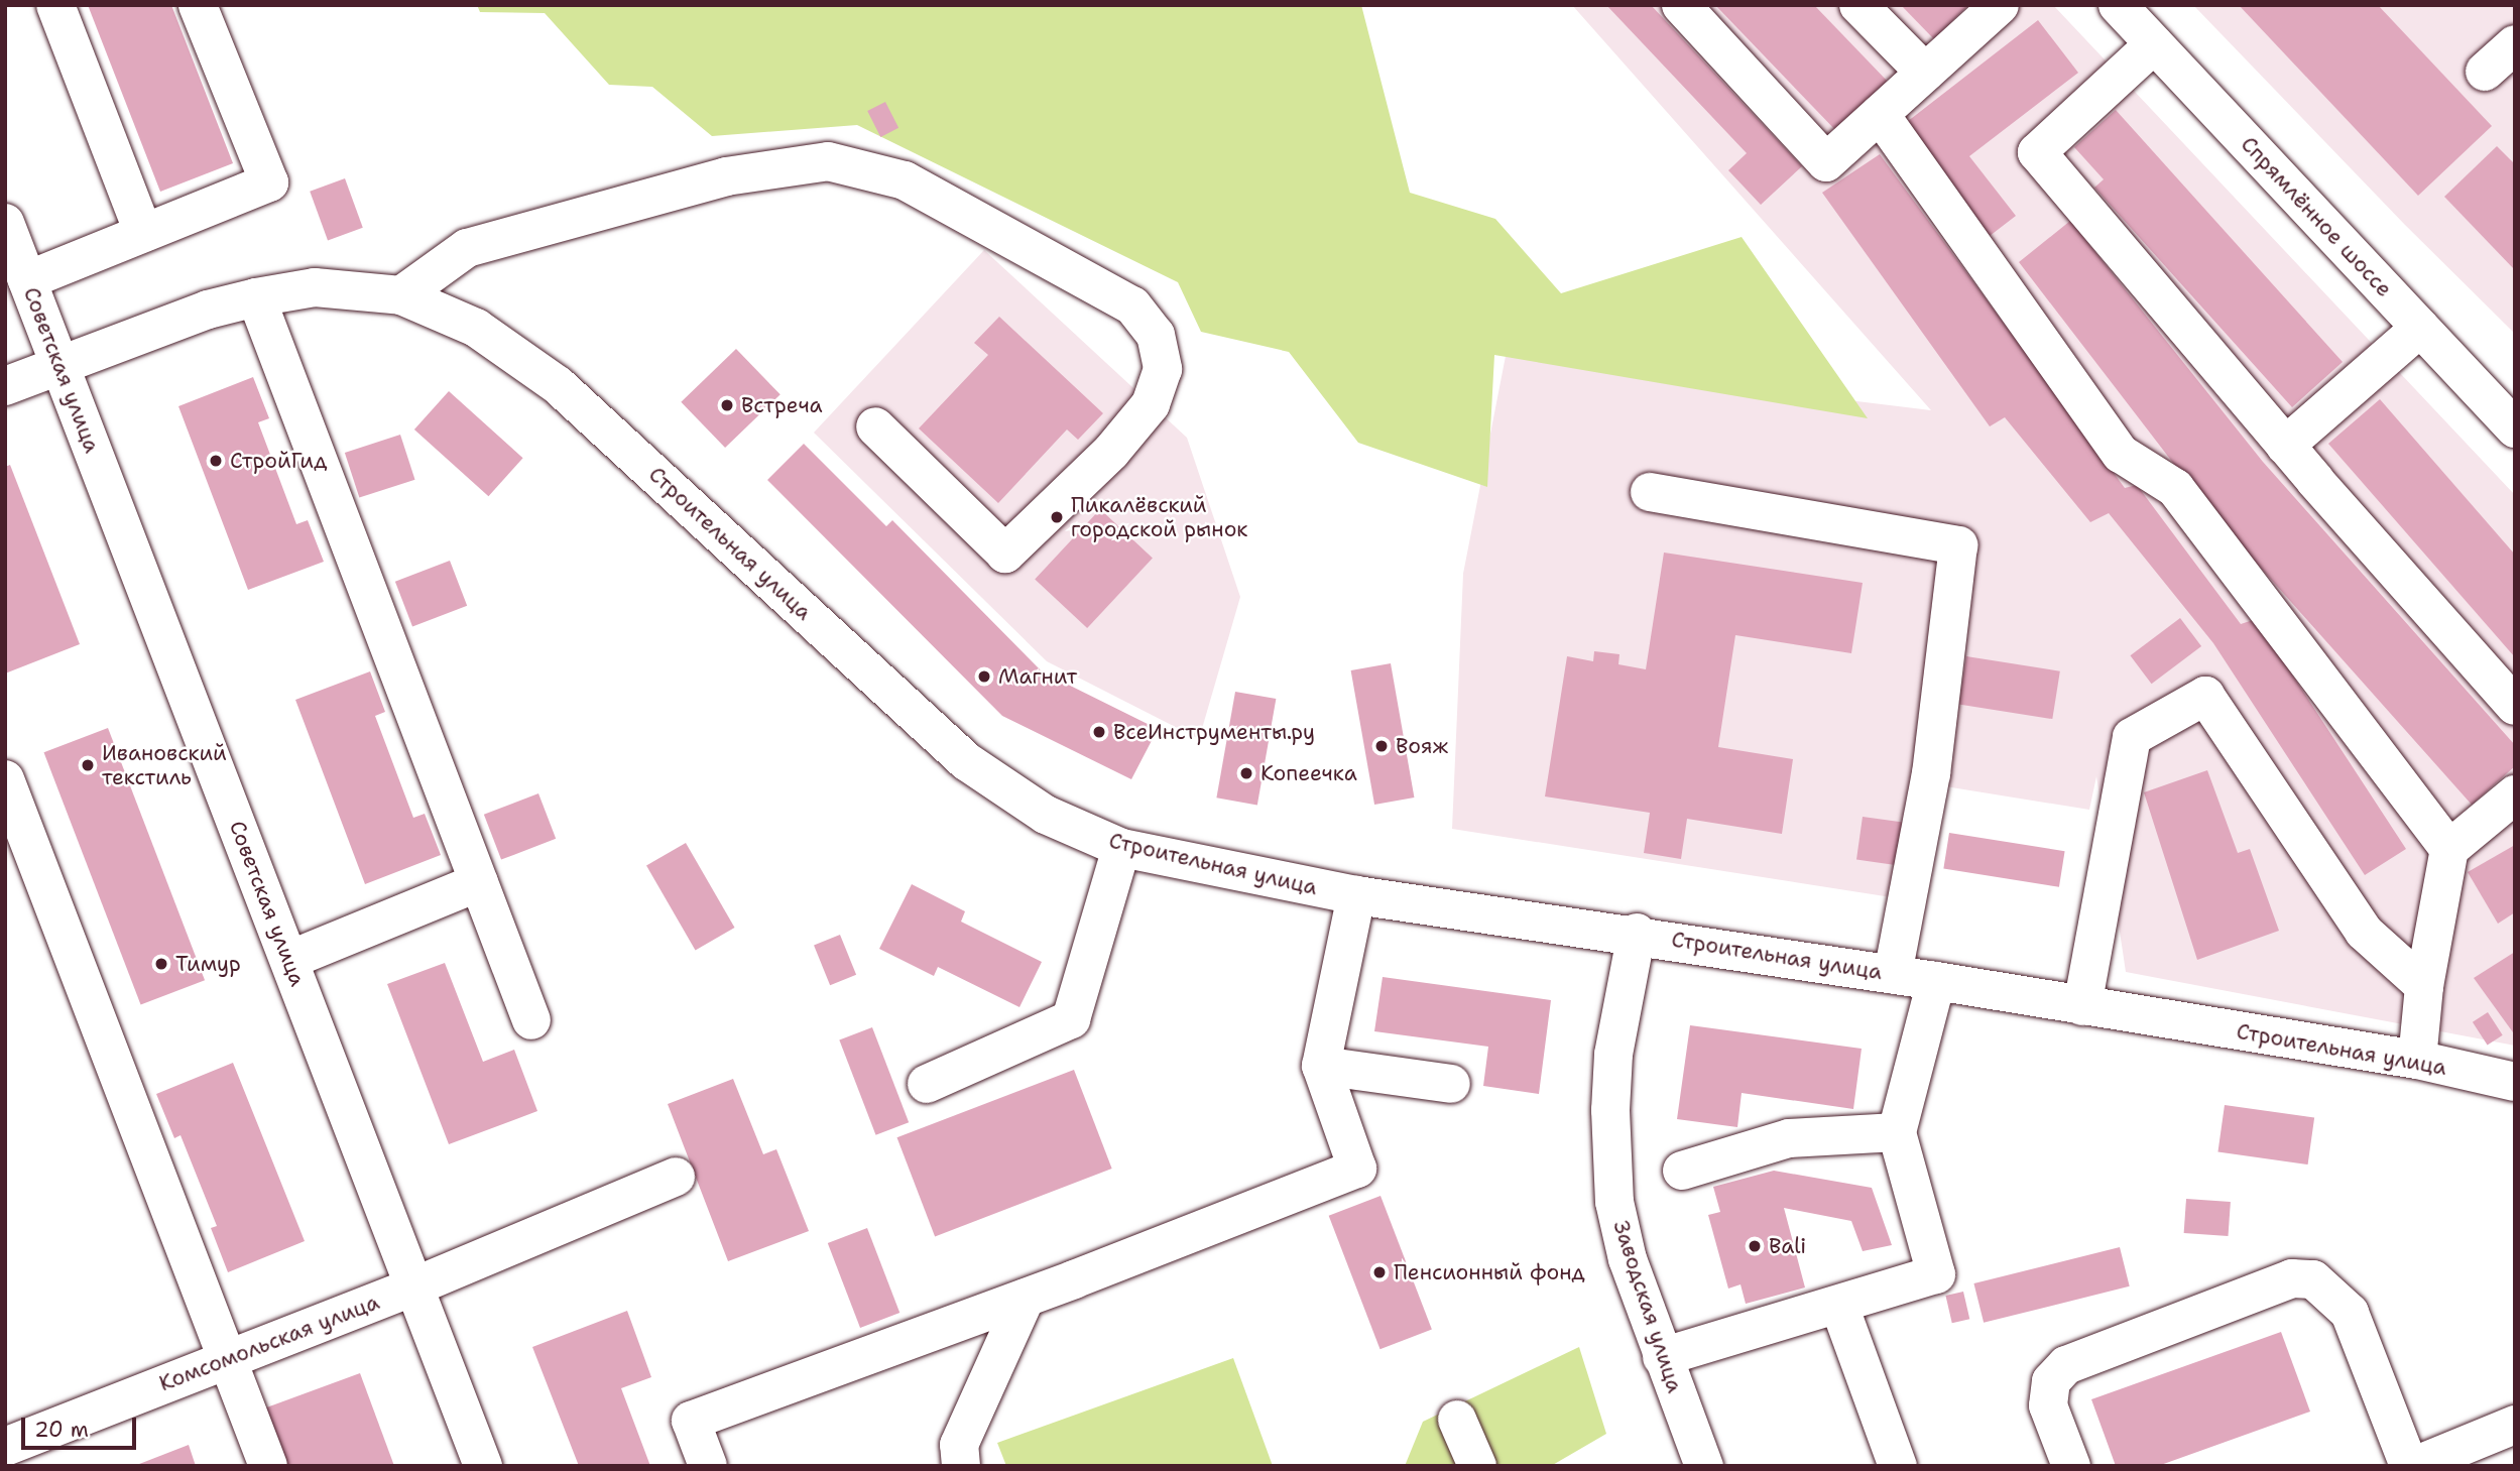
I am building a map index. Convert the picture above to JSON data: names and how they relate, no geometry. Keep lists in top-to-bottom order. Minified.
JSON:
{"streets":{"street":["Спрямлённое шоссе","Советская улица","Строительная улица","Заводская улица","Комсомольская улица"]},"crossings":[["Советская улица","Строительная улица"],["Советская улица","Комсомольская улица"],["Строительная улица","Заводская улица"]],"places":["Встреча","СтройГид","Пикалёвский городской рынок","Магнит","ВсеИнструменты.ру","Вояж","Ивановский текстиль","Копеечка","Тимур","Bali","Пенсионный фонд"],"scale_bar":"20 m"}
